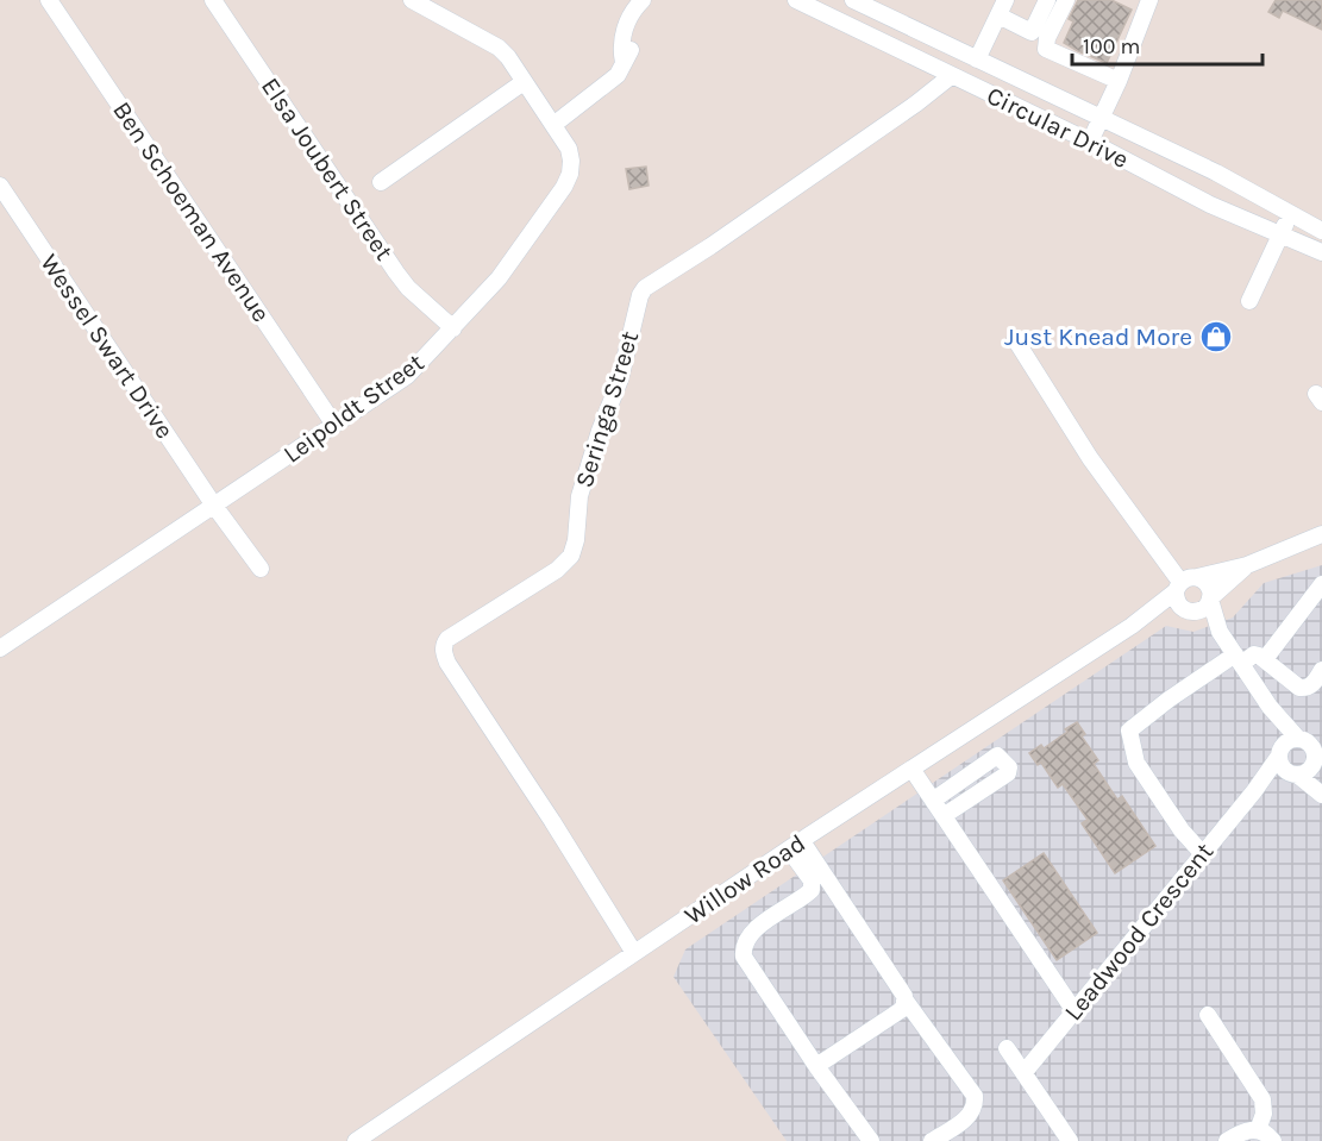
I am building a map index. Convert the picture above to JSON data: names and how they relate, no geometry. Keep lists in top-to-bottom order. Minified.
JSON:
{"streets":{"street":["Circular Drive","Elsa Joubert Street","Ben Schoeman Avenue","Wessel Swart Drive","Leipoldt Street","Seringa Street","Willow Road","Leadwood Crescent"]},"crossings":[["Circular Drive","Seringa Street"],["Elsa Joubert Street","Leipoldt Street"],["Ben Schoeman Avenue","Leipoldt Street"],["Wessel Swart Drive","Leipoldt Street"],["Seringa Street","Willow Road"]],"places":{"shop":["Just Knead More"]},"scale_bar":"100 m"}
